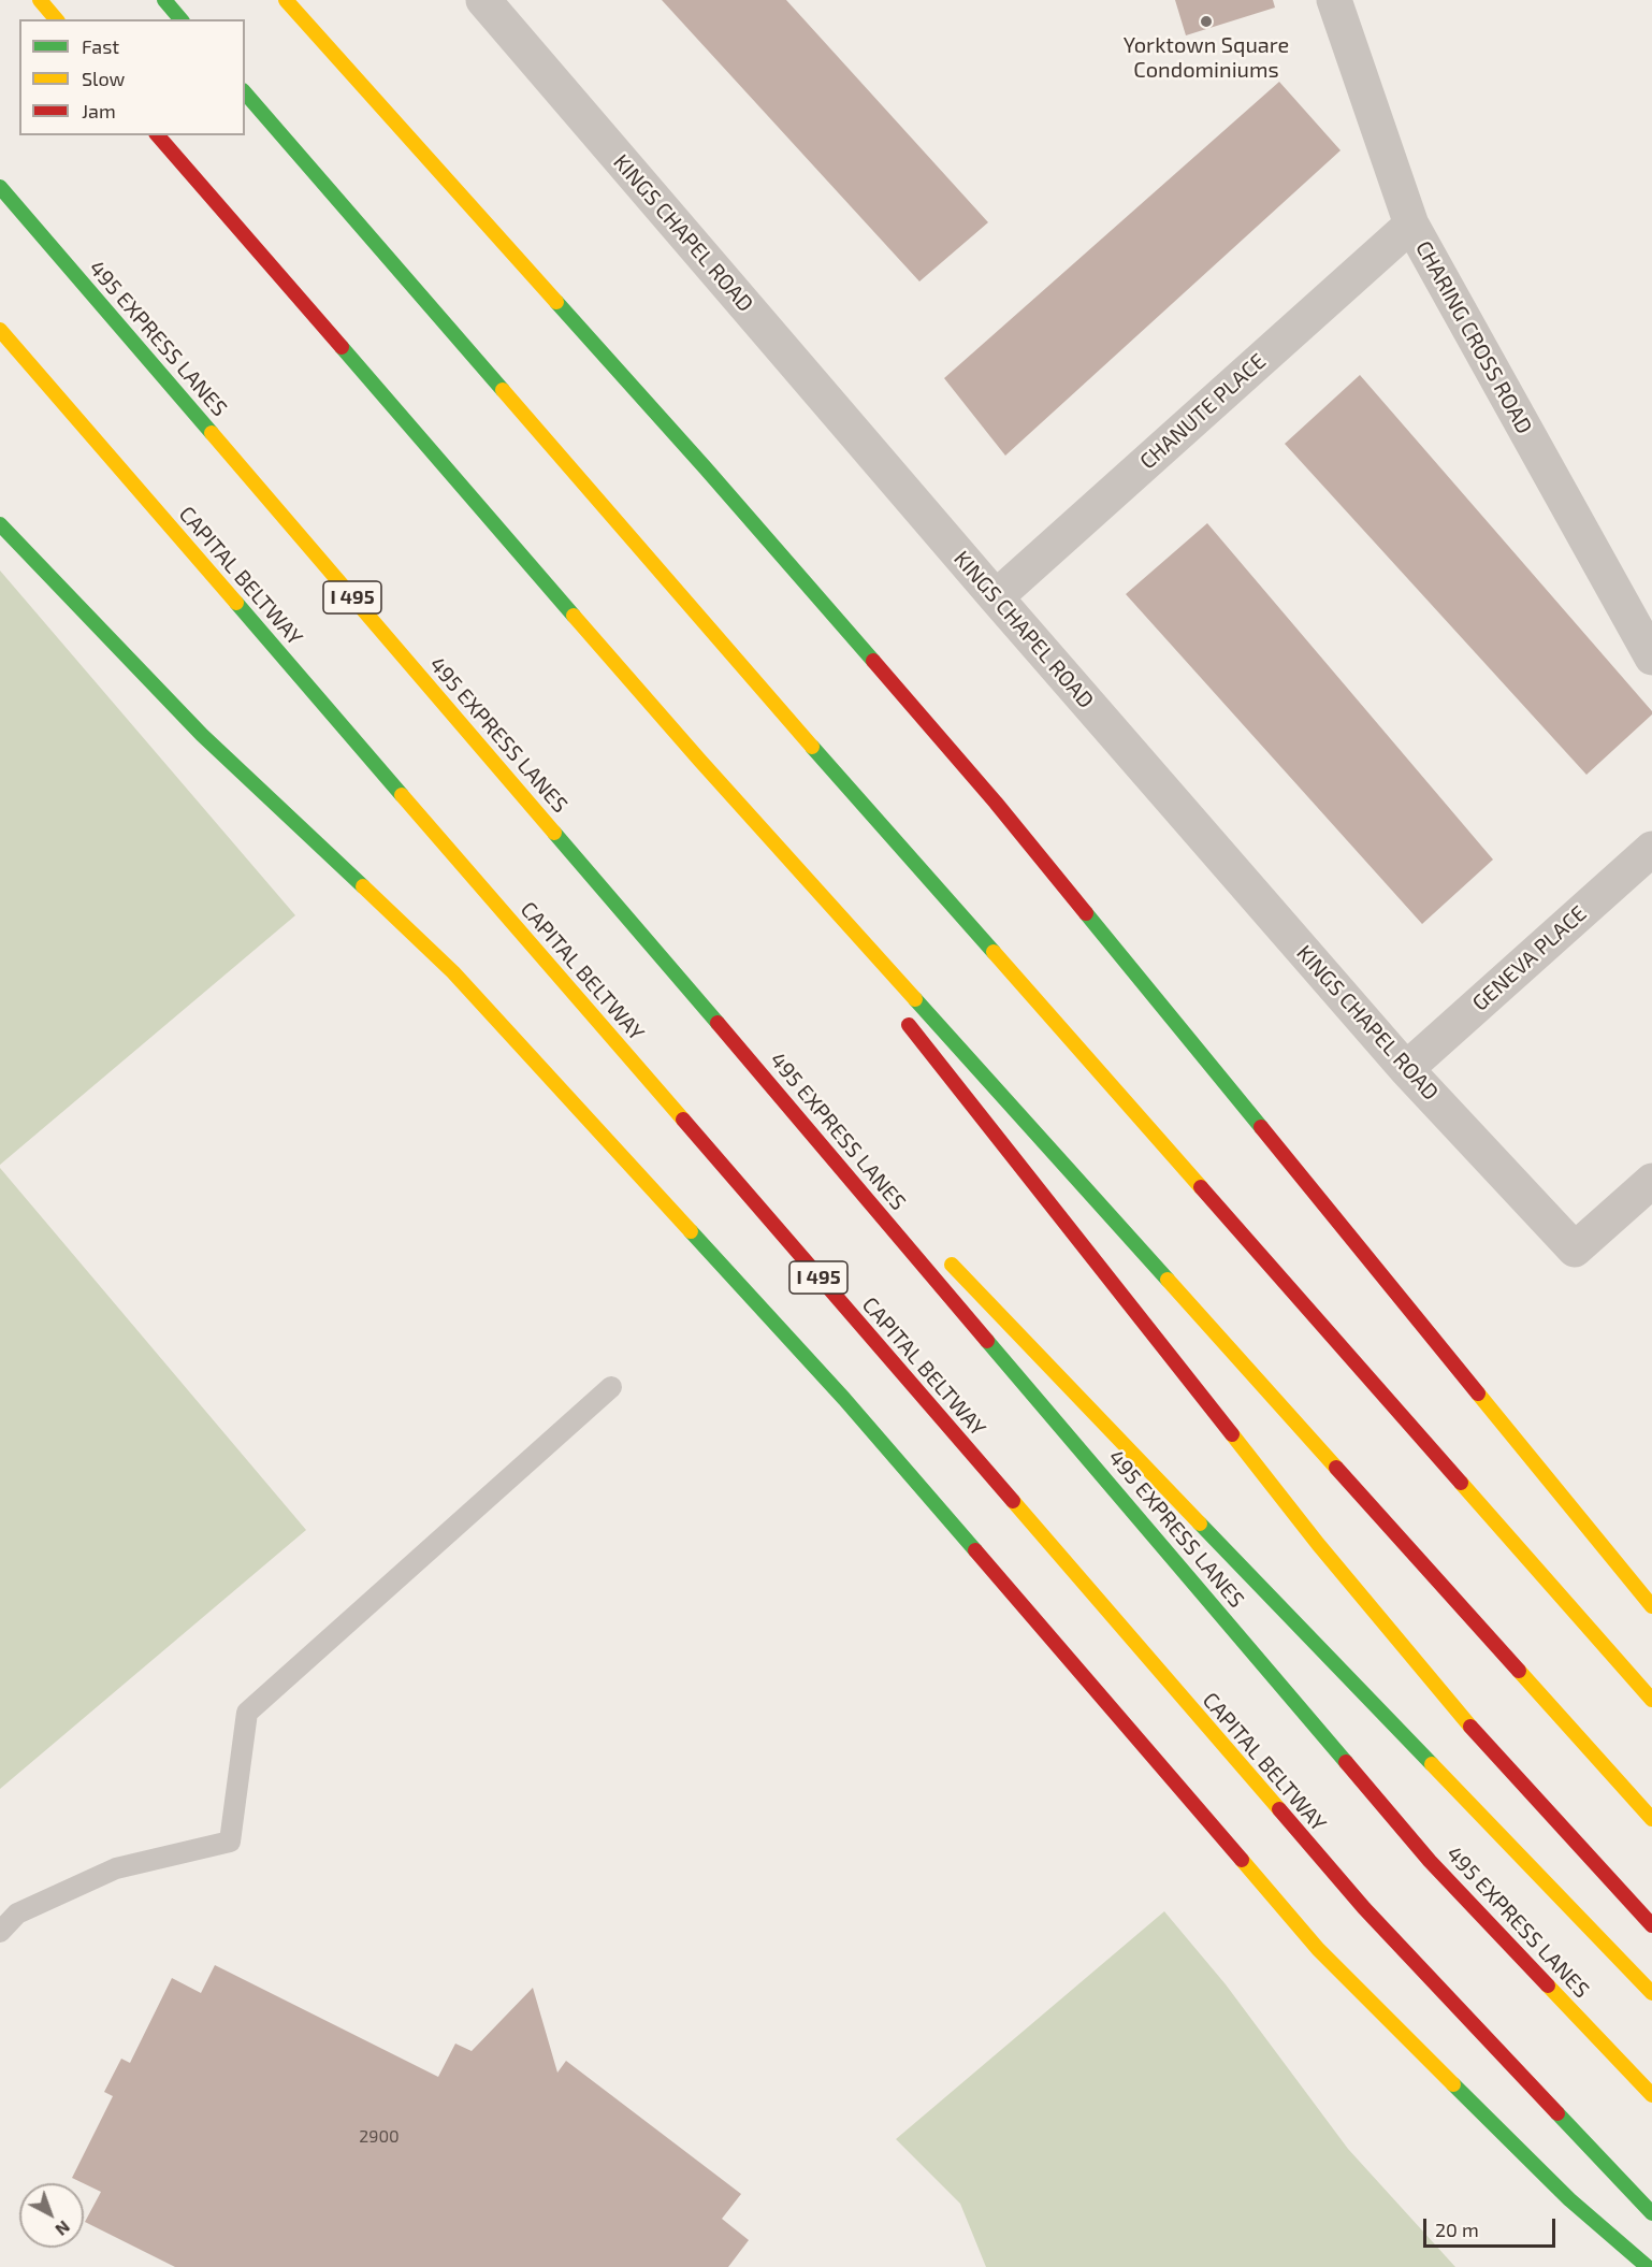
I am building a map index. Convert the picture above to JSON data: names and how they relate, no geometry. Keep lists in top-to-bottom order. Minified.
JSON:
{"streets":{"highway":["495 EXPRESS LANES","CAPITAL BELTWAY","I 495"],"street":["KINGS CHAPEL ROAD","CHARING CROSS ROAD","CHANUTE PLACE","GENEVA PLACE"]},"crossings":[["KINGS CHAPEL ROAD","CHANUTE PLACE"],["KINGS CHAPEL ROAD","GENEVA PLACE"],["CHARING CROSS ROAD","CHANUTE PLACE"]],"places":["Yorktown Square Condominiums"],"house_numbers":["2900"],"legend":["Fast","Slow","Jam"],"scale_bar":"20 m","north":"bottom right"}
